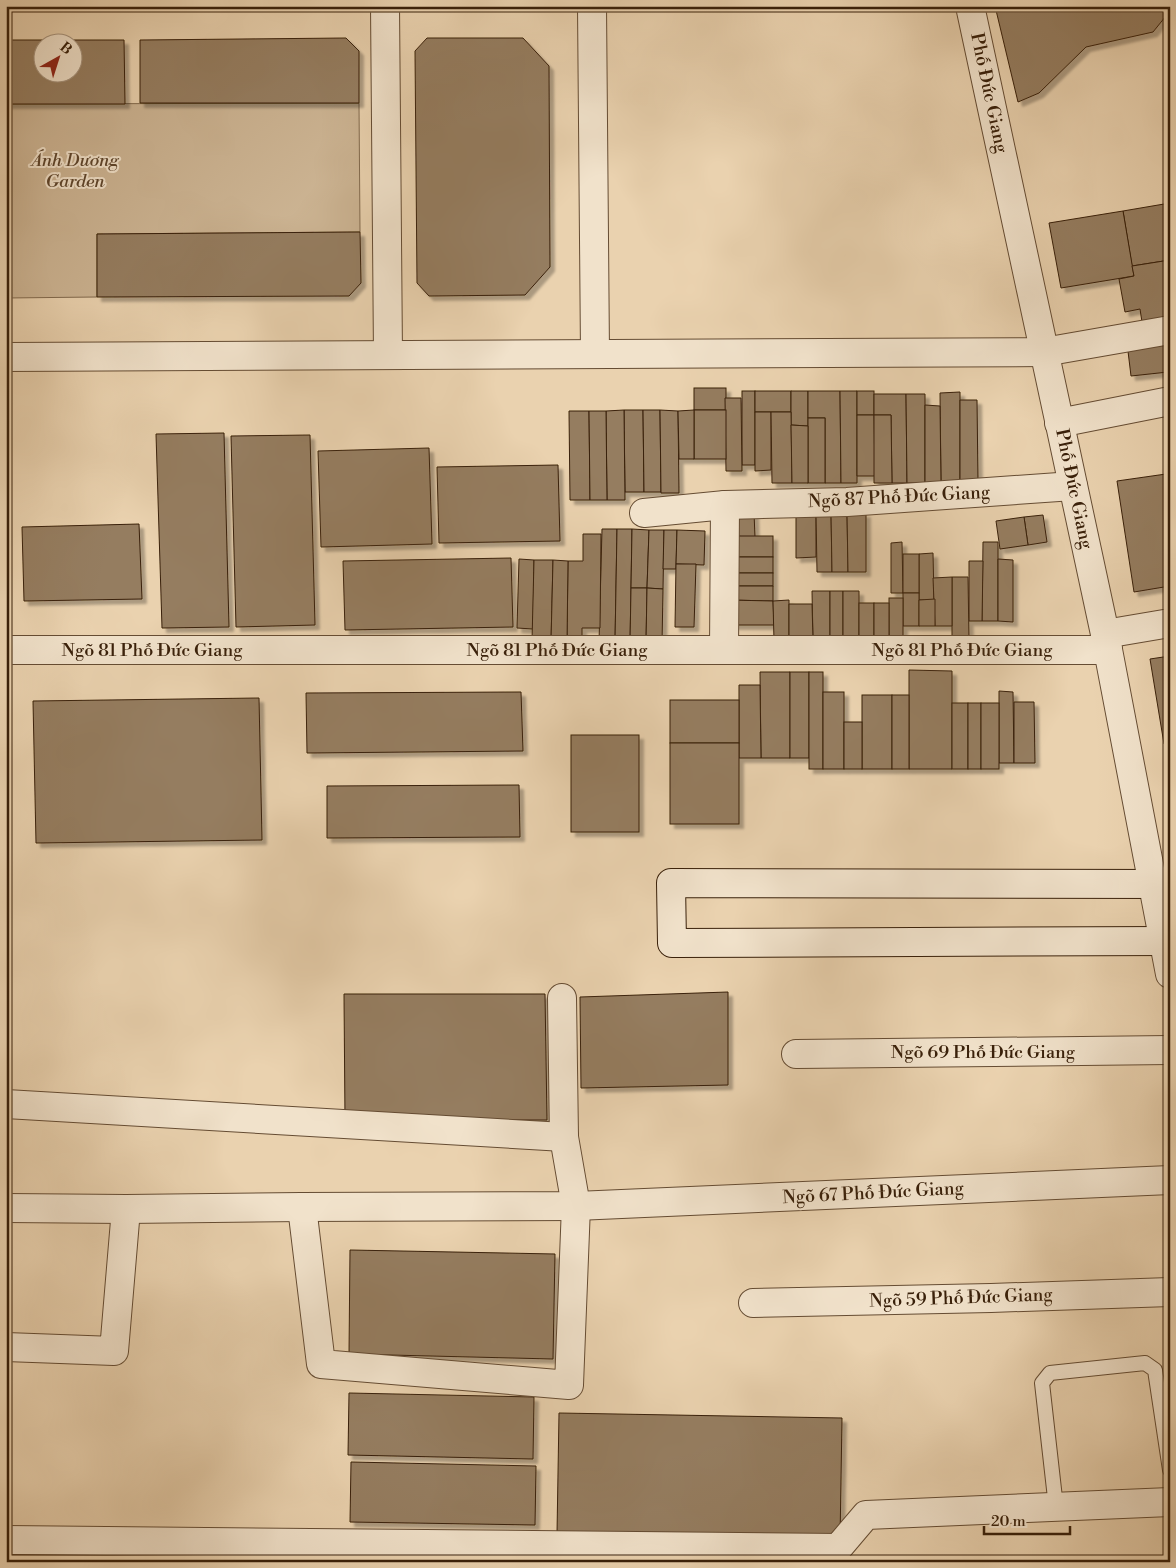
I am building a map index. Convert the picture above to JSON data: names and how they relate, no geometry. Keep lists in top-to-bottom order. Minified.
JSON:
{"streets":{"street":["Phố Đức Giang","Ngõ 87 Phố Đức Giang","Ngõ 81 Phố Đức Giang","Ngõ 69 Phố Đức Giang","Ngõ 67 Phố Đức Giang","Ngõ 59 Phố Đức Giang"]},"crossings":[["Phố Đức Giang","Ngõ 87 Phố Đức Giang"],["Phố Đức Giang","Ngõ 81 Phố Đức Giang"]],"parks":["Ánh Dương Garden"],"scale_bar":"20 m","north":"top right"}
